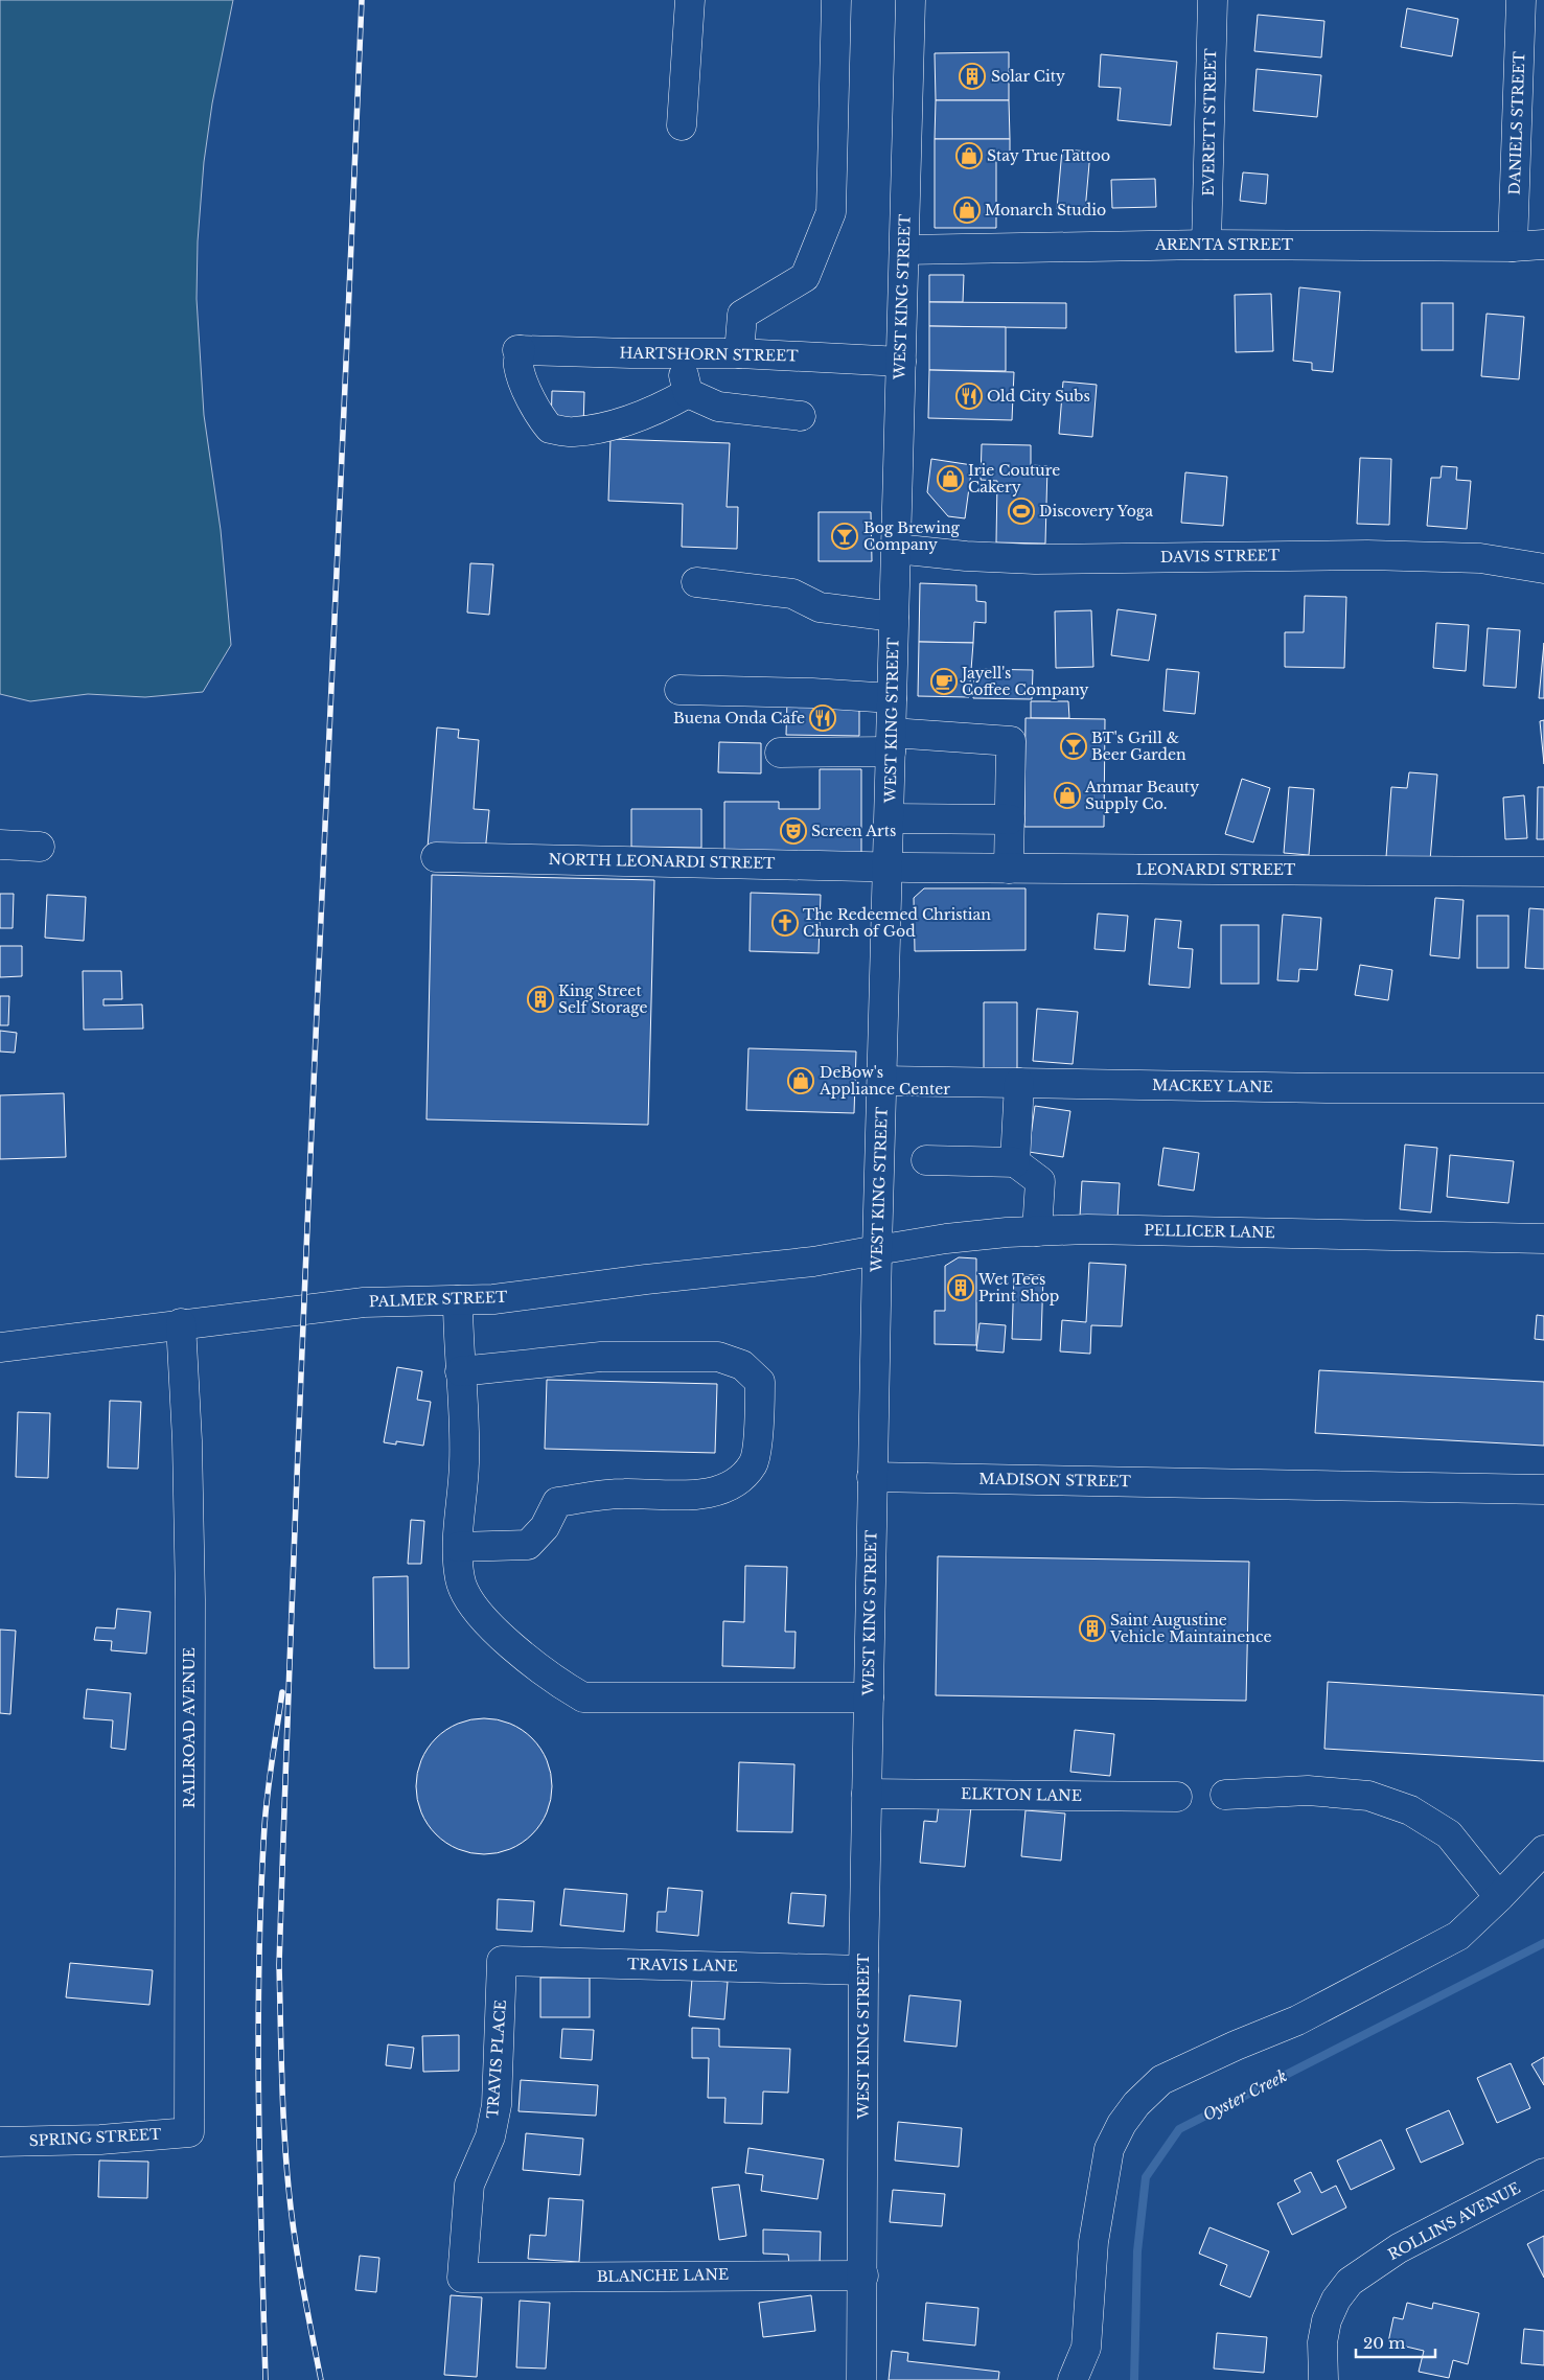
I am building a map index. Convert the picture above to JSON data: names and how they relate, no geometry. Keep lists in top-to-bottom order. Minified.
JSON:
{"streets":{"street":["EVERETT STREET","DANIELS STREET","ARENTA STREET","WEST KING STREET","HARTSHORN STREET","DAVIS STREET","NORTH LEONARDI STREET","LEONARDI STREET","MACKEY LANE","PELLICER LANE","PALMER STREET","MADISON STREET","RAILROAD AVENUE","ELKTON LANE","TRAVIS LANE","TRAVIS PLACE","SPRING STREET","ROLLINS AVENUE","BLANCHE LANE"]},"crossings":[["EVERETT STREET","ARENTA STREET"],["DANIELS STREET","ARENTA STREET"],["ARENTA STREET","WEST KING STREET"],["WEST KING STREET","HARTSHORN STREET"],["WEST KING STREET","DAVIS STREET"],["WEST KING STREET","NORTH LEONARDI STREET"],["WEST KING STREET","LEONARDI STREET"],["WEST KING STREET","MACKEY LANE"],["WEST KING STREET","PELLICER LANE"],["WEST KING STREET","PALMER STREET"],["WEST KING STREET","MADISON STREET"],["WEST KING STREET","ELKTON LANE"],["WEST KING STREET","TRAVIS LANE"],["WEST KING STREET","BLANCHE LANE"],["NORTH LEONARDI STREET","LEONARDI STREET"],["PELLICER LANE","PALMER STREET"],["PALMER STREET","RAILROAD AVENUE"],["RAILROAD AVENUE","SPRING STREET"],["TRAVIS LANE","TRAVIS PLACE"],["TRAVIS PLACE","BLANCHE LANE"]],"water":["Oyster Creek"],"places":{"building":["Solar City","King Street Self Storage","Wet Tees Print Shop","Saint Augustine Vehicle Maintainence"],"shop":["Stay True Tattoo","Monarch Studio","Irie Couture Cakery","Ammar Beauty Supply Co.","DeBow's Appliance Center"],"restaurant":["Old City Subs","Buena Onda Cafe"],"sports":["Discovery Yoga"],"bar":["Bog Brewing Company","BT's Grill & Beer Garden"],"cafe":["Jayell's Coffee Company"],"theatre":["Screen Arts"],"church":["The Redeemed Christian Church of God"]},"scale_bar":"20 m"}
